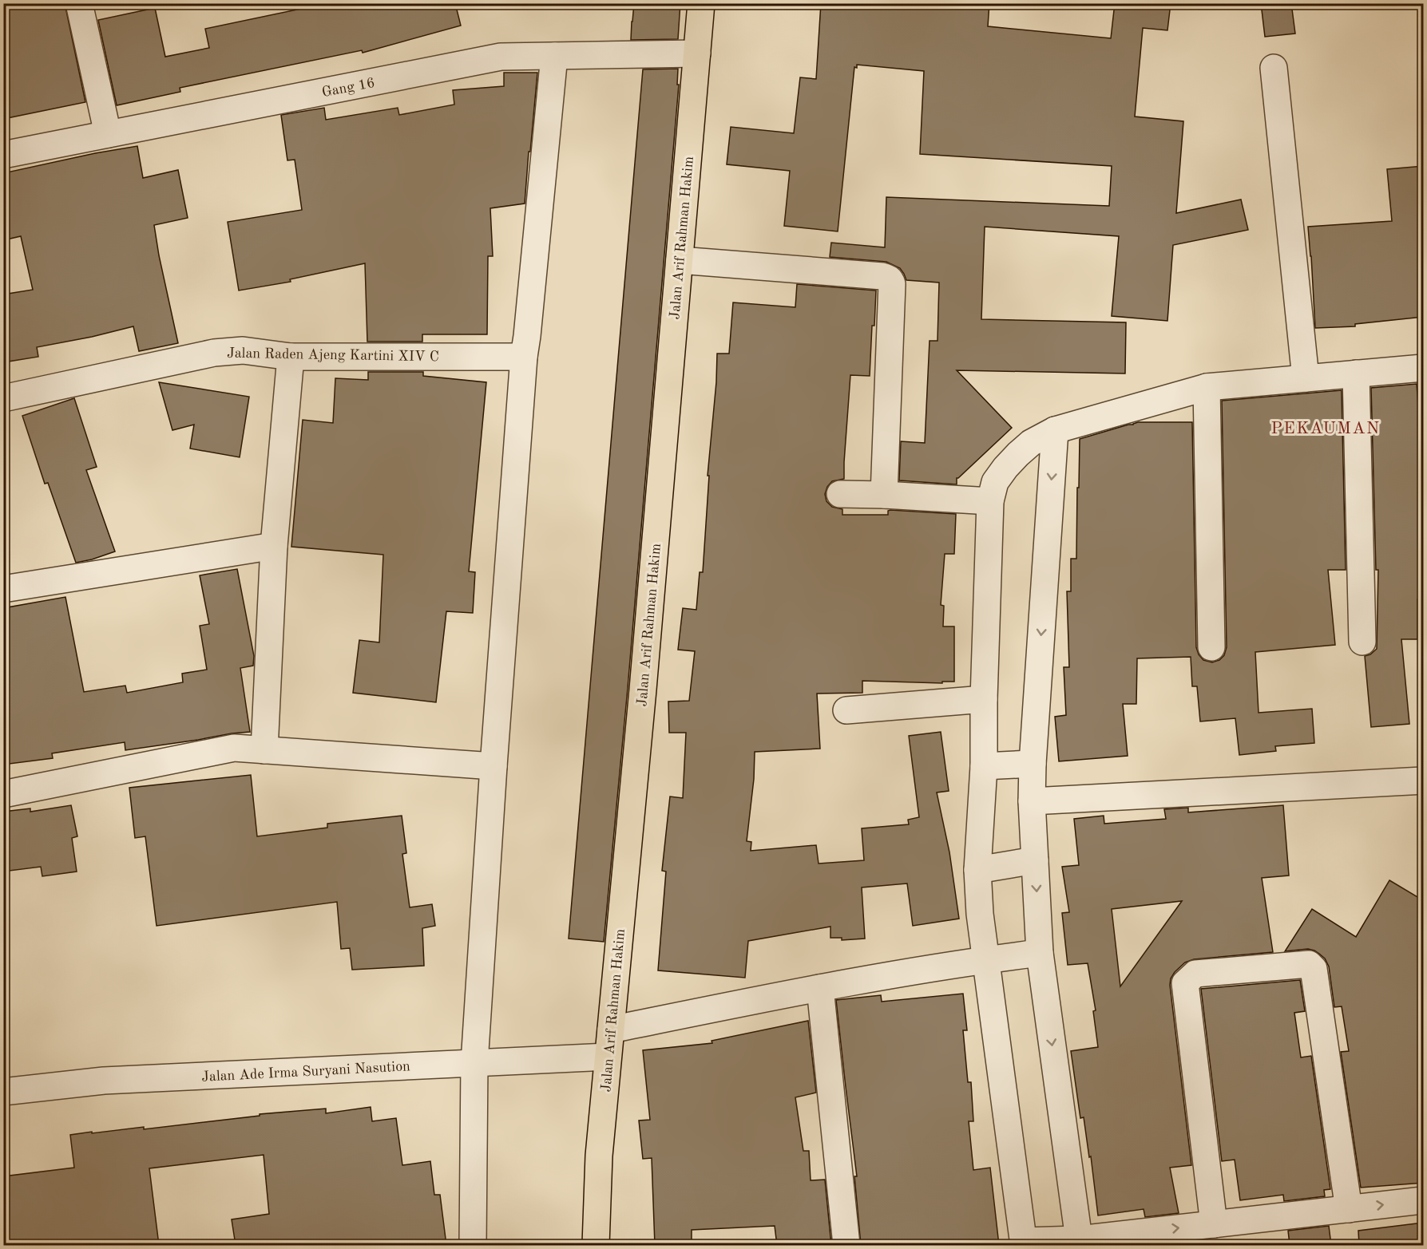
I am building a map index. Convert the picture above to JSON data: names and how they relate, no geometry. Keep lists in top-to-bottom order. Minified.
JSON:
{"streets":{"main road":["Jalan Arif Rahman Hakim"],"street":["Gang 16","Jalan Raden Ajeng Kartini XIV C","Jalan Ade Irma Suryani Nasution"]},"crossings":[["Gang 16","Jalan Arif Rahman Hakim"],["Jalan Arif Rahman Hakim","Jalan Ade Irma Suryani Nasution"]],"districts":["PEKAUMAN"]}
